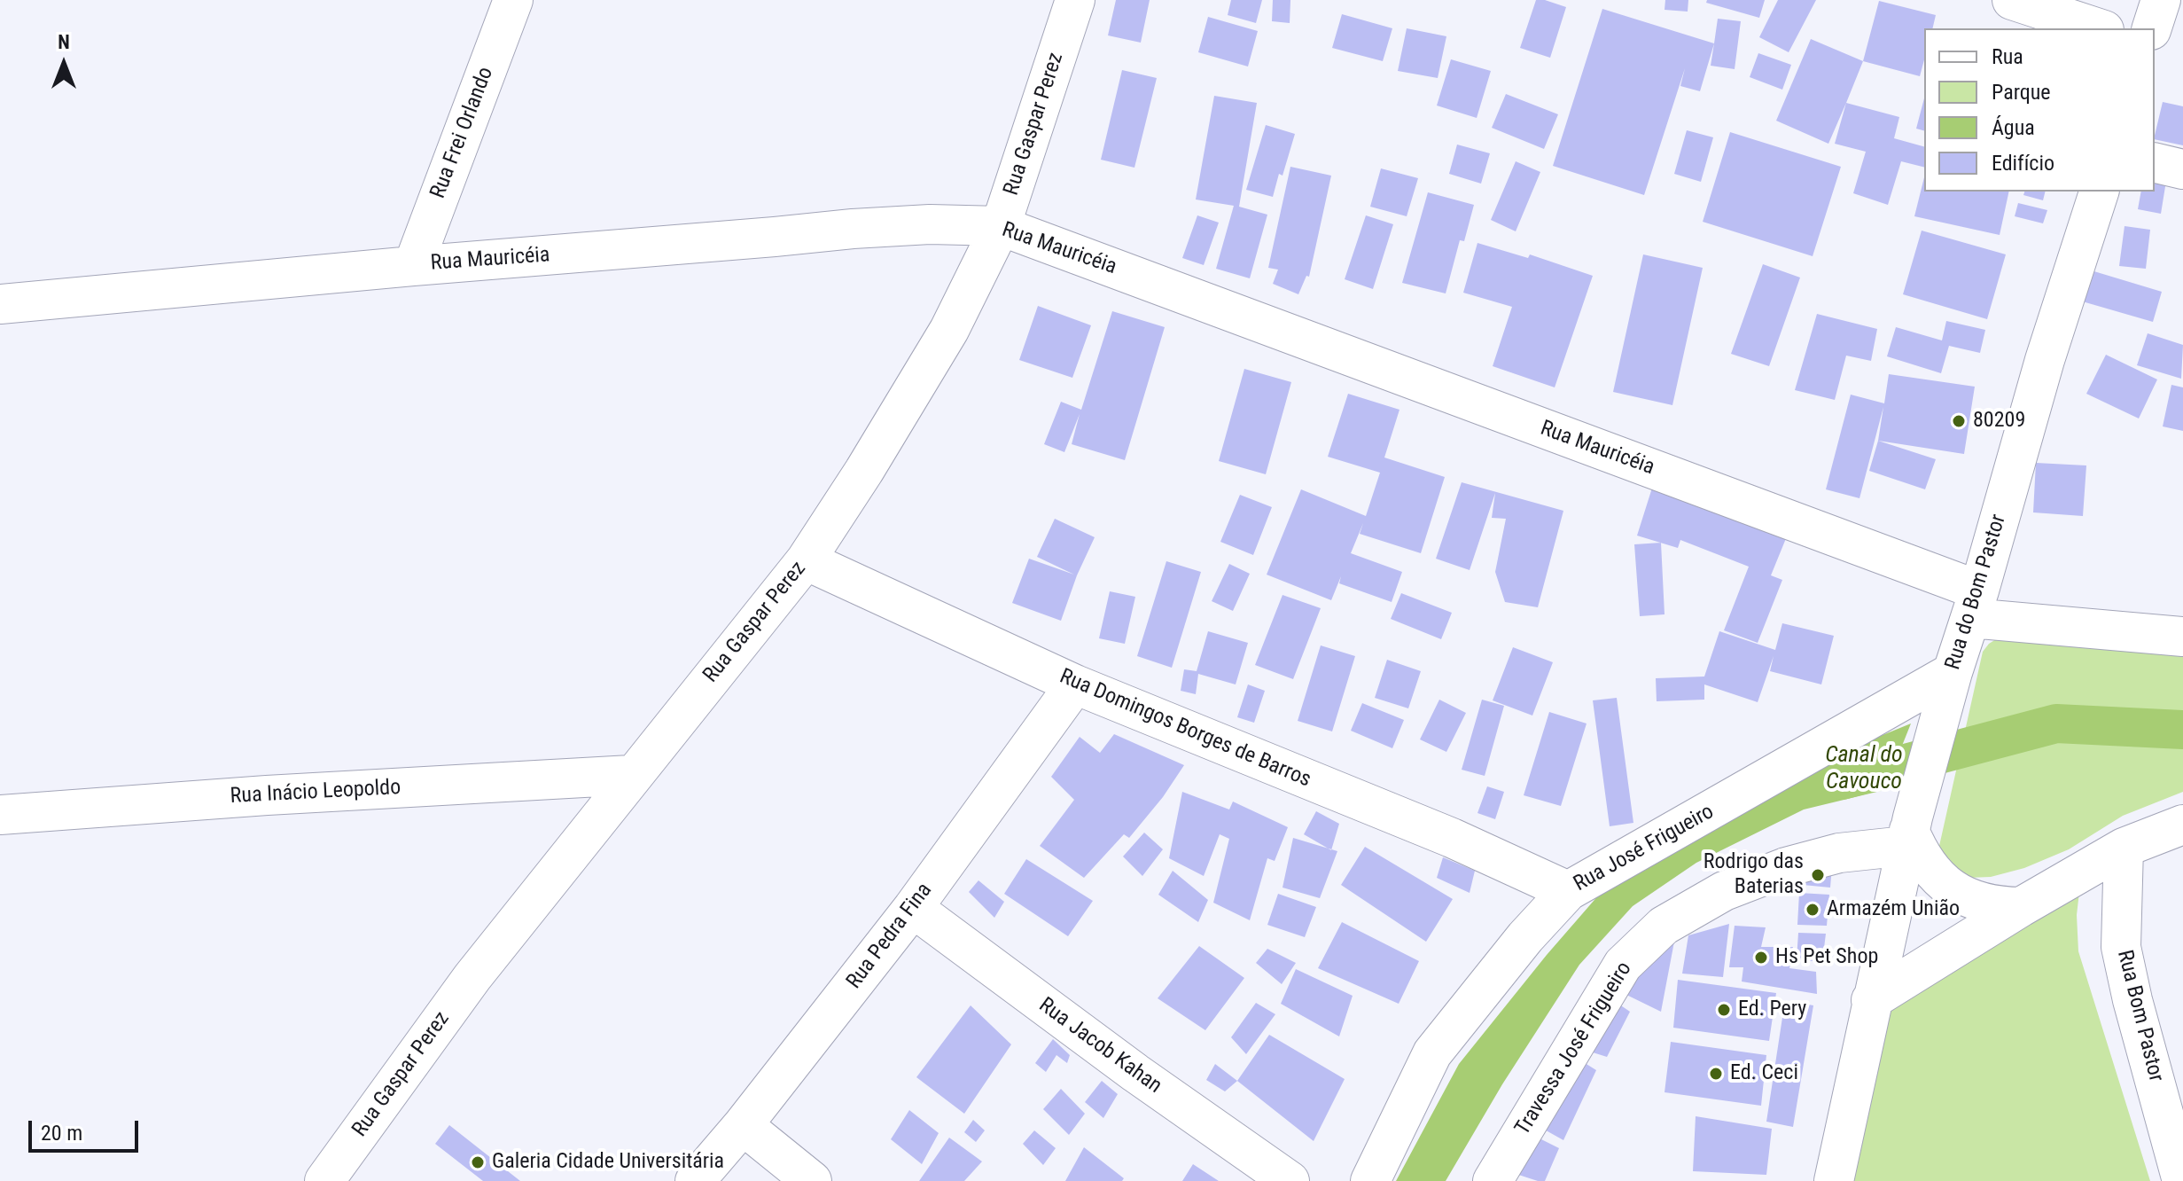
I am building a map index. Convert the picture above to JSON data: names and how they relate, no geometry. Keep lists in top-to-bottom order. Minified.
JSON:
{"streets":{"street":["Rua Gaspar Perez","Rua Frei Orlando","Rua Mauricéia","Rua do Bom Pastor","Rua Domingos Borges de Barros","Rua Inácio Leopoldo","Rua José Frigueiro","Rua Pedra Fina","Rua Bom Pastor","Rua Jacob Kahan","Travessa José Frigueiro"]},"crossings":[["Rua Gaspar Perez","Rua Mauricéia"],["Rua Gaspar Perez","Rua Domingos Borges de Barros"],["Rua Gaspar Perez","Rua Inácio Leopoldo"],["Rua Frei Orlando","Rua Mauricéia"],["Rua Mauricéia","Rua do Bom Pastor"],["Rua do Bom Pastor","Rua José Frigueiro"],["Rua do Bom Pastor","Travessa José Frigueiro"],["Rua Domingos Borges de Barros","Rua José Frigueiro"],["Rua Domingos Borges de Barros","Rua Pedra Fina"],["Rua Pedra Fina","Rua Jacob Kahan"]],"water":["Canal do Cavouco"],"places":["80209","Rodrigo das Baterias","Armazém União","Hs Pet Shop","Ed. Pery","Ed. Ceci","Galeria Cidade Universitária"],"legend":["Rua","Parque","Água","Edifício"],"scale_bar":"20 m","north":"top"}
